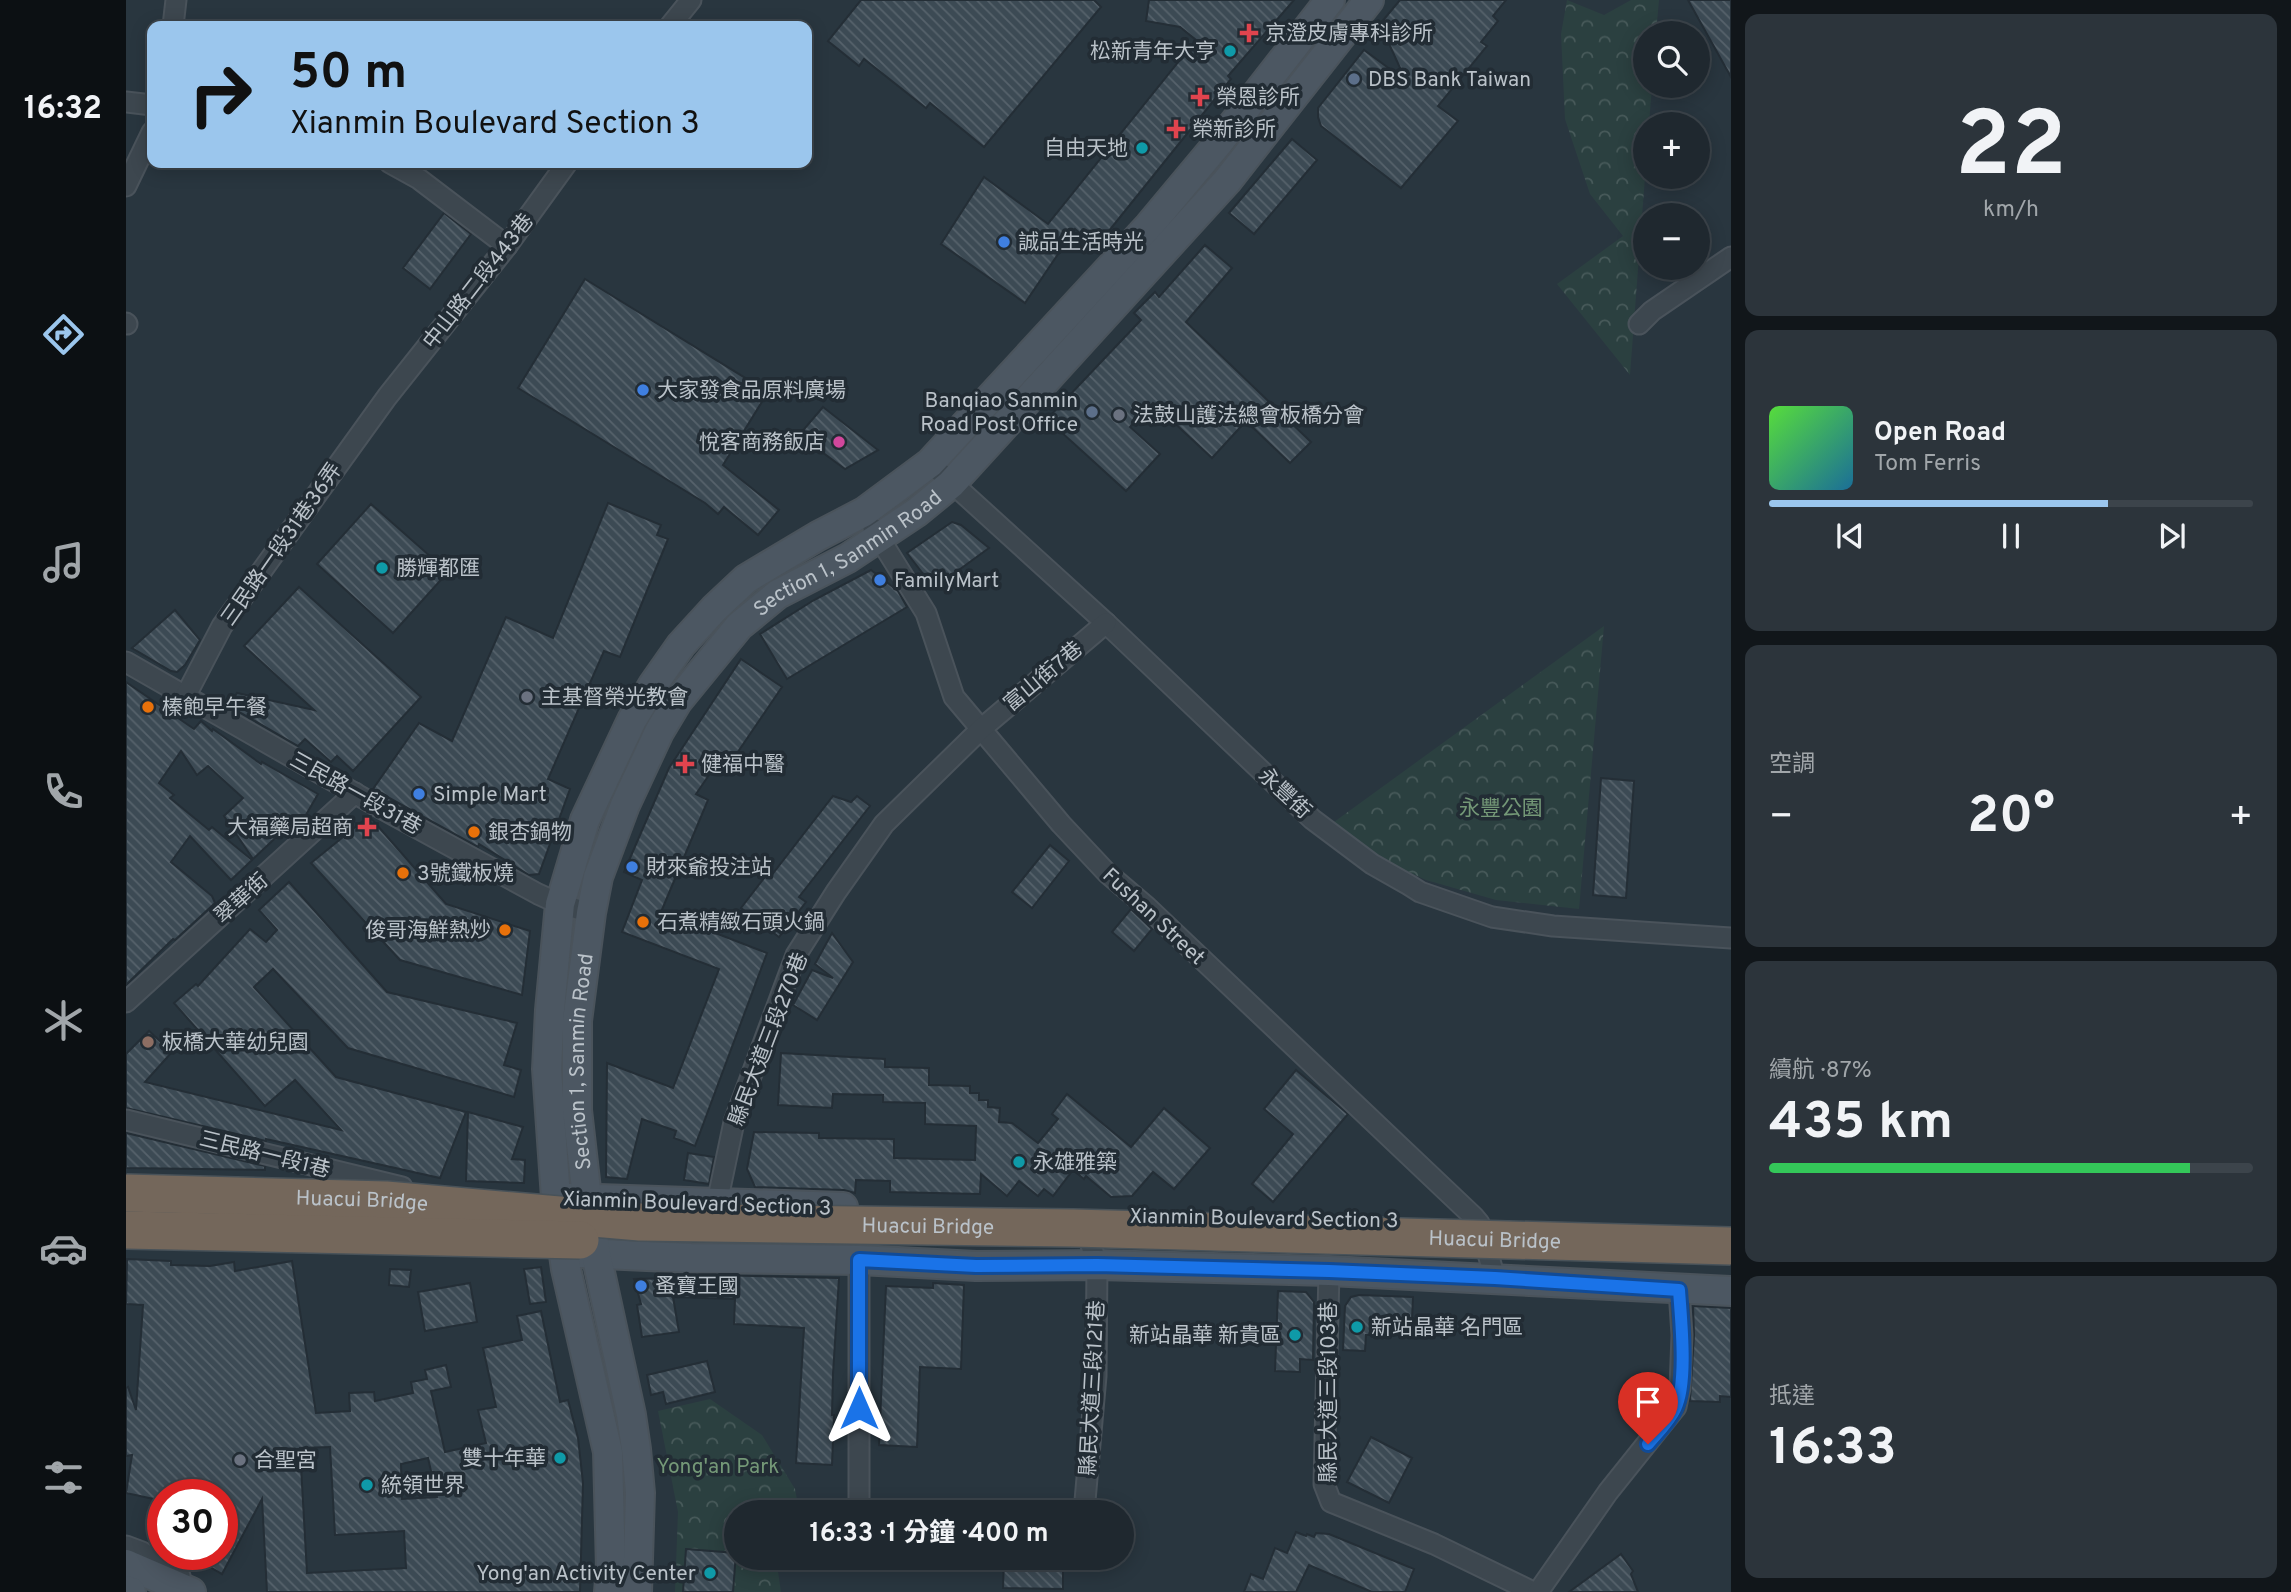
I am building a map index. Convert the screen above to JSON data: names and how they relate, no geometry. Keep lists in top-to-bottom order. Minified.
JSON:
{"streets":{"highway":["Huacui Bridge"],"street":["中山路二段443巷","三民路一段31巷36弄","Section 1, Sanmin Road","富山街7巷","三民路一段31巷","永豐街","翠華街","Fushan Street","縣民大道三段270巷","三民路一段1巷","Xianmin Boulevard Section 3","縣民大道三段121巷","縣民大道三段103巷"]},"crossings":[["中山路二段443巷","三民路一段31巷36弄"],["三民路一段31巷36弄","三民路一段31巷"],["Section 1, Sanmin Road","三民路一段31巷"],["Section 1, Sanmin Road","永豐街"],["Section 1, Sanmin Road","Fushan Street"],["Section 1, Sanmin Road","Xianmin Boulevard Section 3"],["富山街7巷","永豐街"],["富山街7巷","Fushan Street"],["富山街7巷","縣民大道三段270巷"],["三民路一段31巷","翠華街"],["Fushan Street","縣民大道三段270巷"],["Fushan Street","Xianmin Boulevard Section 3"],["縣民大道三段270巷","Xianmin Boulevard Section 3"],["三民路一段1巷","Xianmin Boulevard Section 3"],["Xianmin Boulevard Section 3","縣民大道三段121巷"]],"parks":["永豐公園","Yong'an Park"],"places":{"health":["京澄皮膚專科診所","榮恩診所","榮新診所","健福中醫","大福藥局超商"],"other":["松新青年大亨","DBS Bank Taiwan","自由天地","誠品生活時光","大家發食品原料廣場","Banqiao Sanmin Road Post Office","法鼓山護法總會板橋分會","悅客商務飯店","勝輝都匯","FamilyMart","主基督榮光教會","榛飽早午餐","Simple Mart","銀杏鍋物","財來爺投注站","3號鐵板燒","石煮精緻石頭火鍋","俊哥海鮮熱炒","板橋大華幼兒園","永雄雅築","蚤寶王國","新站晶華 名門區","新站晶華 新貴區","雙十年華","合聖宮","統領世界","Yong'an Activity Center"]},"page":{"tabs":"16:32","tile":[["22","km/h"],"空調",["續航 · 87%","435 km"],["抵達","16:33"]],"map_buttons":["+","−"],"turn":["50 m","Xianmin Boulevard Section 3"],"song":["Open Road","Tom Ferris"],"heat":["−","20°","+"],"limit":"30","trip":"16:33 · 1 分鐘 · 400 m"}}
